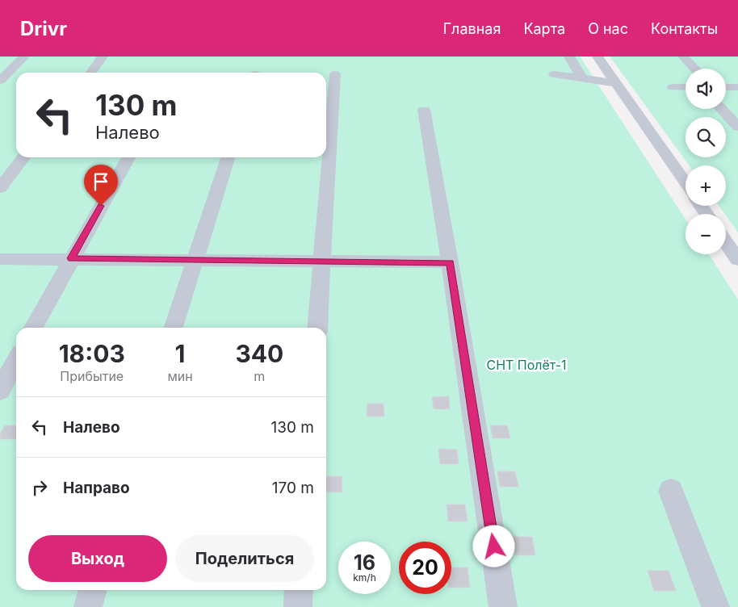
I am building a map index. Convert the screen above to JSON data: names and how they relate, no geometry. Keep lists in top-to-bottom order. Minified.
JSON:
{"parks":["СНТ Полёт-1"],"page":{"header":"Drivr","nav":["Главная","Карта","О нас","Контакты"],"map_buttons":["+","−"],"turn":["130 m","Налево"],"eta":["18:03","Прибытие","1","мин","340","m"],"list":[{"name":"Налево","value":"130 m"},{"name":"Направо","value":"170 m"}],"buttons":["Выход","Поделиться"],"speed":"16 km/h","limit":"20"}}
